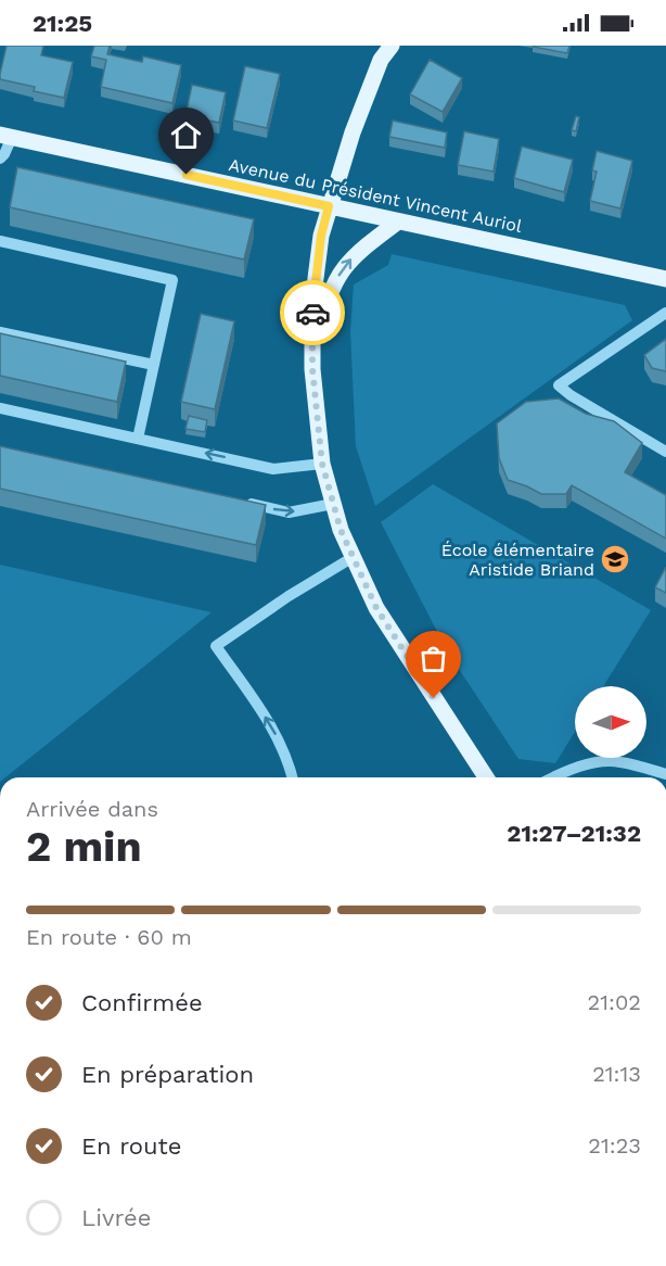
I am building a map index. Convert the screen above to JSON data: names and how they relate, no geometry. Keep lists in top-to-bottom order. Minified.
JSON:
{"streets":{"main road":["Avenue du Président Vincent Auriol"]},"places":{"school or university":["École élémentaire Aristide Briand"]},"north":"right","page":{"status":"21:25","heading":["2 min","Arrivée dans","21:27–21:32"],"bar":"En route · 60 m","list":[["Confirmée","21:02"],["En préparation","21:13"],["En route","21:23"],"Livrée"]}}
